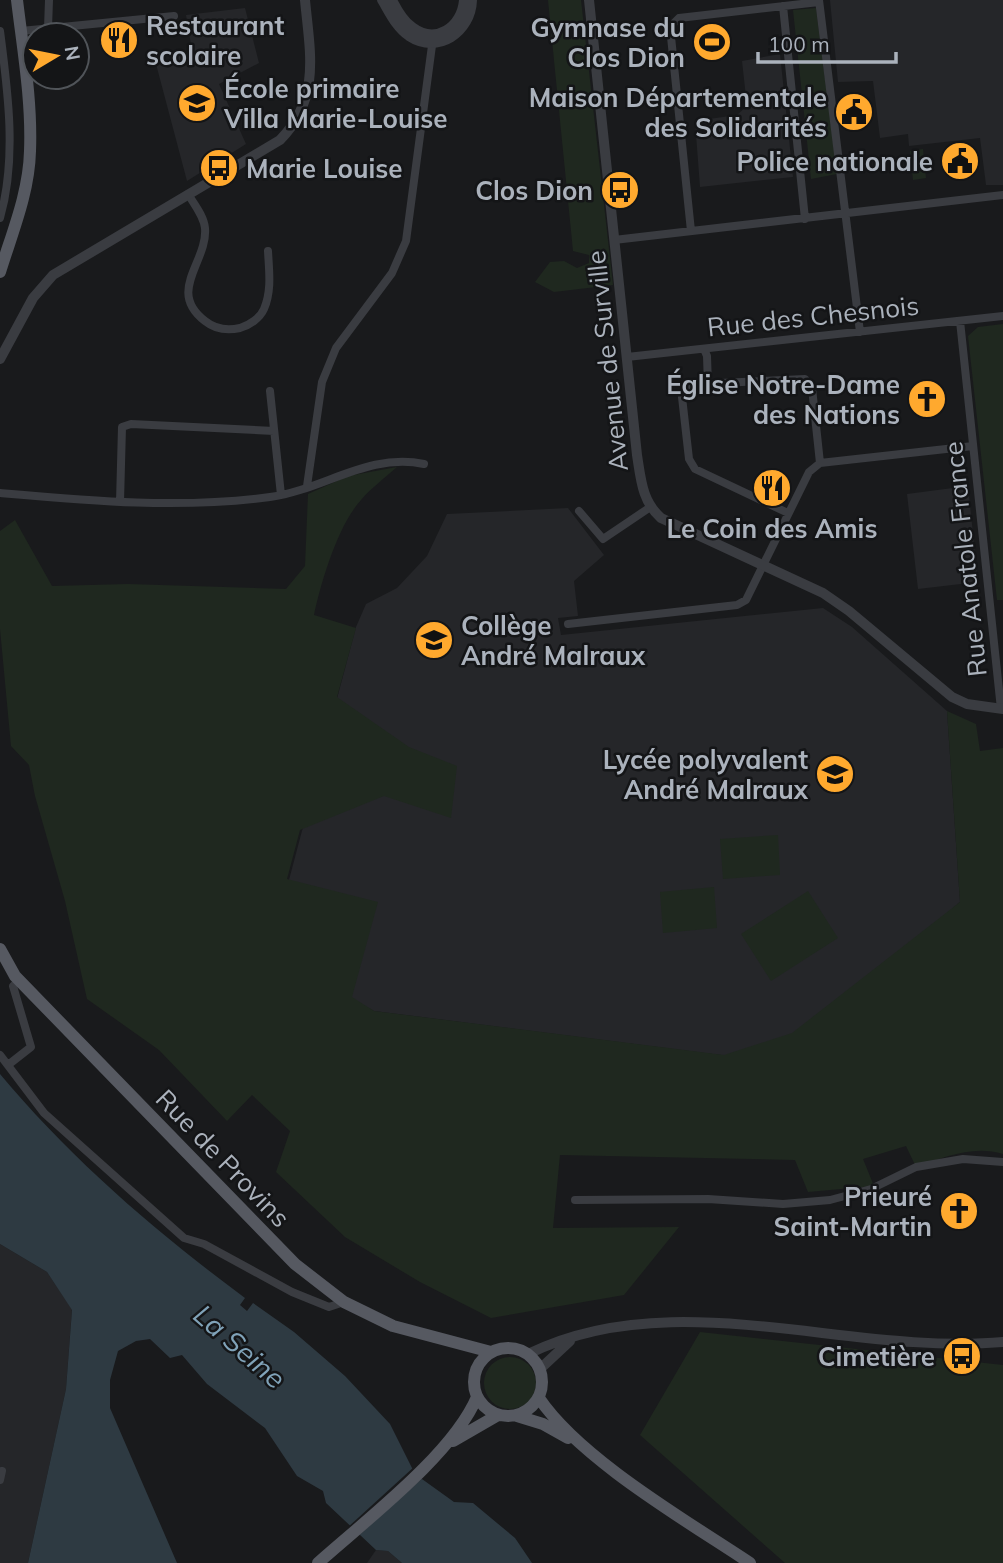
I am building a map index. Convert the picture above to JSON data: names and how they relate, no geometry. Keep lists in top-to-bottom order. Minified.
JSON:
{"streets":{"main road":["Rue de Provins"],"street":["Rue des Chesnois","Avenue de Surville","Rue Anatole France"]},"crossings":[["Rue des Chesnois","Avenue de Surville"],["Rue des Chesnois","Rue Anatole France"]],"water":["La Seine"],"places":{"restaurant":["Restaurant scolaire","Le Coin des Amis"],"sports":["Gymnase du Clos Dion"],"school or university":["École primaire Villa Marie-Louise","Collège André Malraux","Lycée polyvalent André Malraux"],"public building":["Maison Départementale des Solidarités","Police nationale"],"bus stop":["Marie Louise","Clos Dion","Cimetière"],"church":["Église Notre-Dame des Nations","Prieuré Saint-Martin"]},"scale_bar":"100 m","north":"right"}
